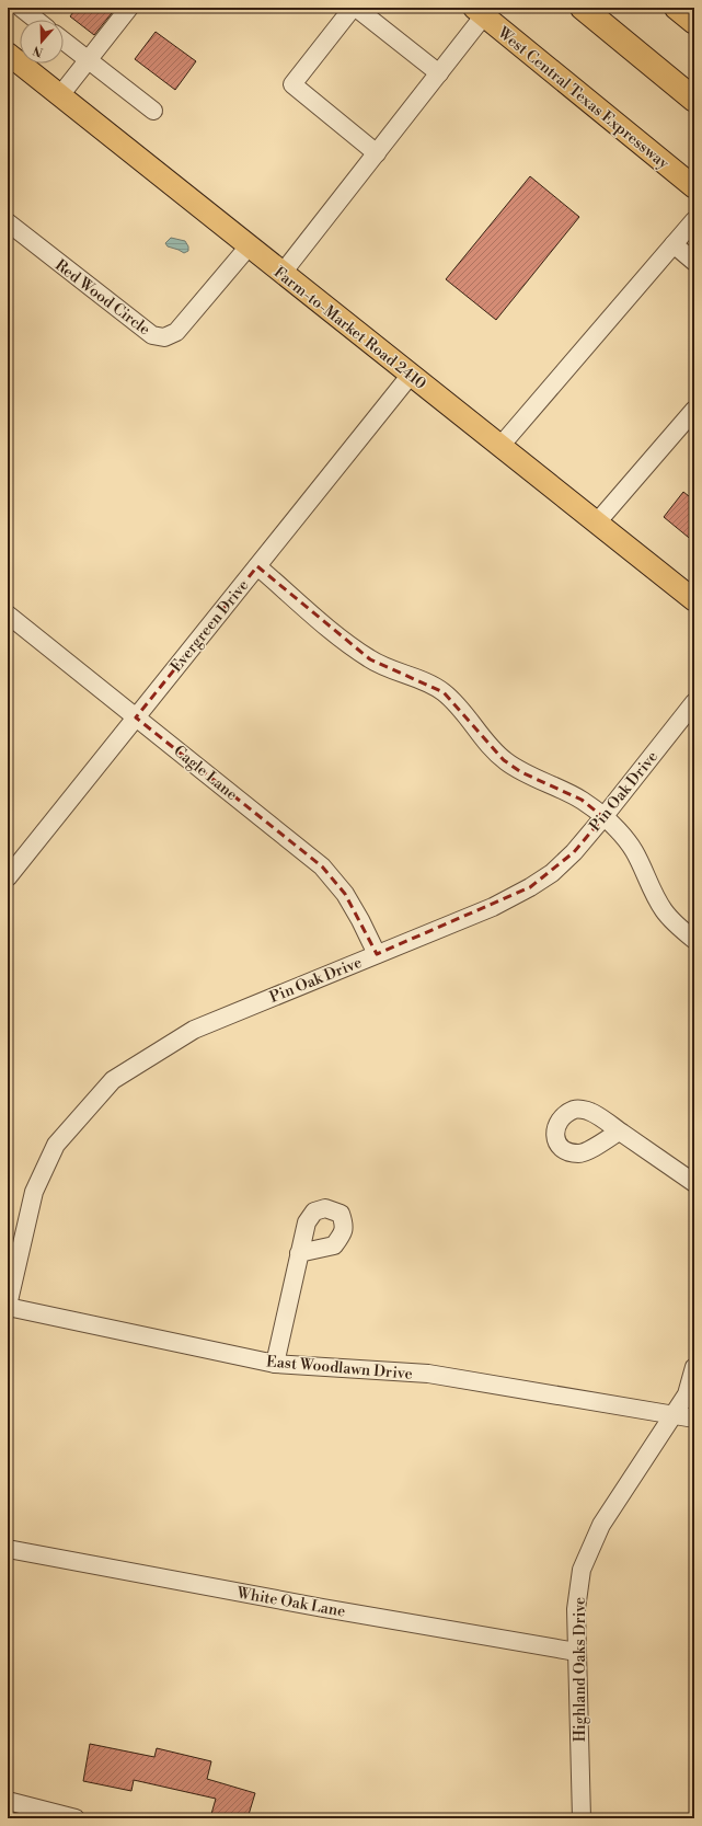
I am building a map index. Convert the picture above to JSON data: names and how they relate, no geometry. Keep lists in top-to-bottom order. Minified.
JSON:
{"streets":{"main road":["West Central Texas Expressway","Farm-to-Market Road 2410"],"street":["Red Wood Circle","Evergreen Drive","Cagle Lane","Pin Oak Drive","East Woodlawn Drive","White Oak Lane","Highland Oaks Drive"]},"crossings":[["Red Wood Circle","Farm-to-Market Road 2410"],["Farm-to-Market Road 2410","Evergreen Drive"],["Evergreen Drive","Cagle Lane"],["Cagle Lane","Pin Oak Drive"],["Pin Oak Drive","East Woodlawn Drive"],["East Woodlawn Drive","Highland Oaks Drive"],["White Oak Lane","Highland Oaks Drive"]],"north":"bottom"}
